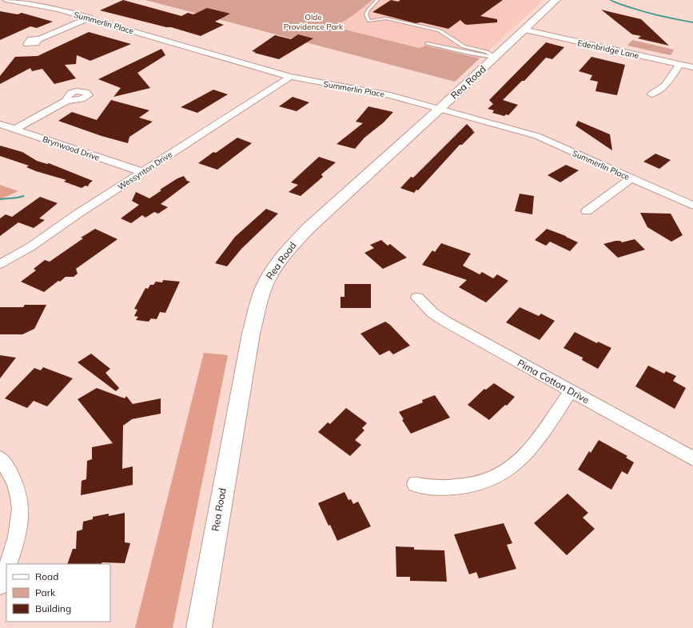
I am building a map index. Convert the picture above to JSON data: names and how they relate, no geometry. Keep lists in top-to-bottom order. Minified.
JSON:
{"streets":{"main road":["Rea Road"],"street":["Summerlin Place","Edenbridge Lane","Brynwood Drive","Wessynton Drive","Pima Cotton Drive"]},"crossings":[["Summerlin Place","Rea Road"],["Summerlin Place","Wessynton Drive"],["Edenbridge Lane","Rea Road"],["Brynwood Drive","Wessynton Drive"]],"parks":["Olde Providence Park"],"legend":["Road","Park","Building"]}
